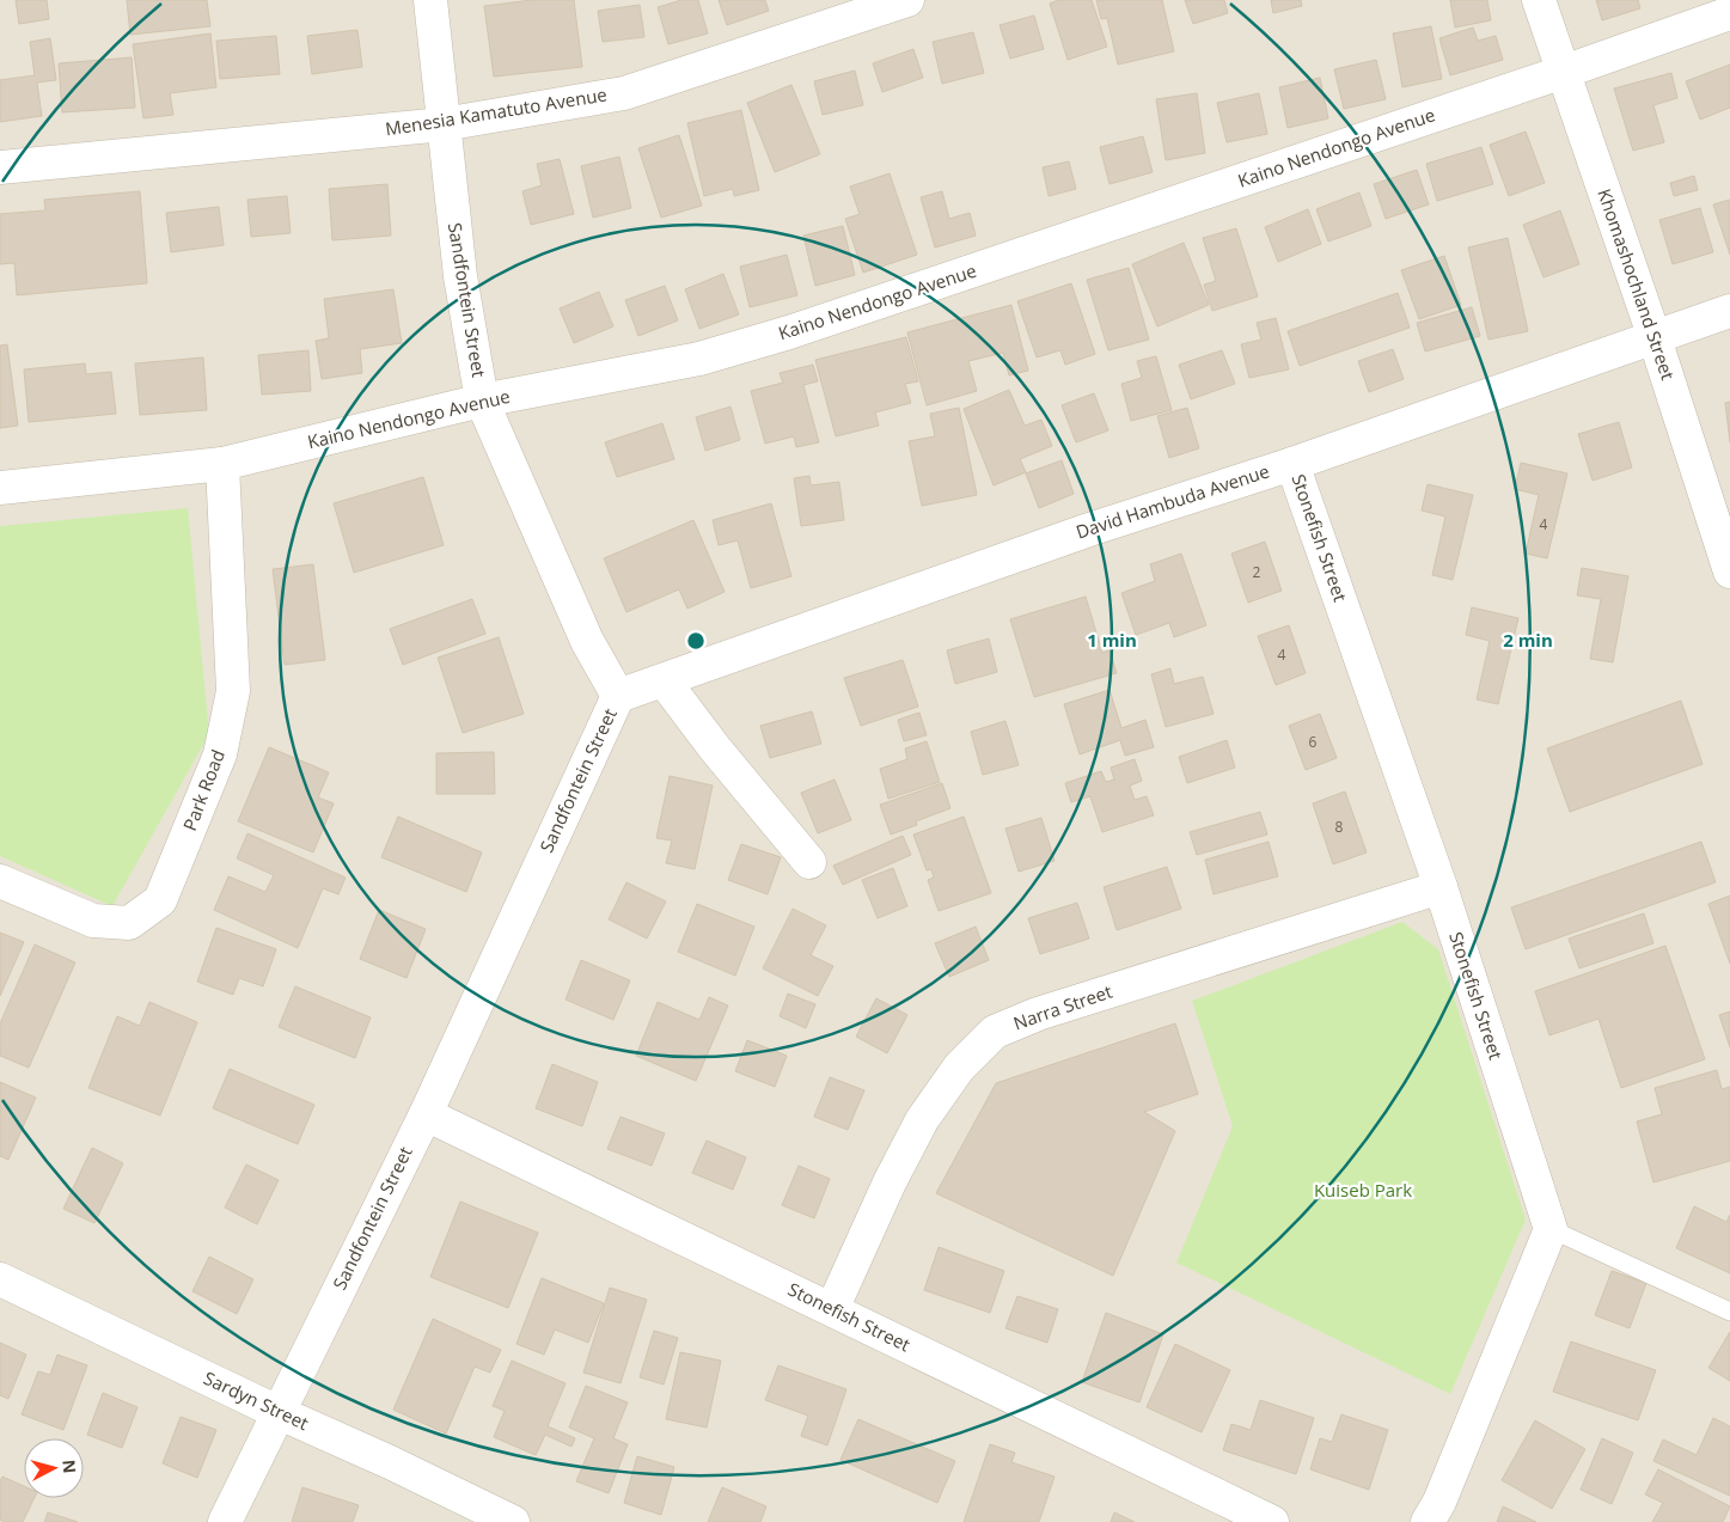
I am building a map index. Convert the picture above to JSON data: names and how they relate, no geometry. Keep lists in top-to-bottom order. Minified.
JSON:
{"streets":{"street":["Menesia Kamatuto Avenue","Kaino Nendongo Avenue","Khomashochland Street","Sandfontein Street","David Hambuda Avenue","Stonefish Street","Park Road","Narra Street","Sardyn Street"]},"crossings":[["Menesia Kamatuto Avenue","Sandfontein Street"],["Kaino Nendongo Avenue","Khomashochland Street"],["Kaino Nendongo Avenue","Sandfontein Street"],["Kaino Nendongo Avenue","Park Road"],["Khomashochland Street","David Hambuda Avenue"],["Sandfontein Street","David Hambuda Avenue"],["Sandfontein Street","Stonefish Street"],["Sandfontein Street","Sardyn Street"],["David Hambuda Avenue","Stonefish Street"],["Stonefish Street","Narra Street"]],"parks":["Kuiseb Park"],"house_numbers":["4","2","4","6","8"],"north":"right","rings":["1 min","2 min"]}
